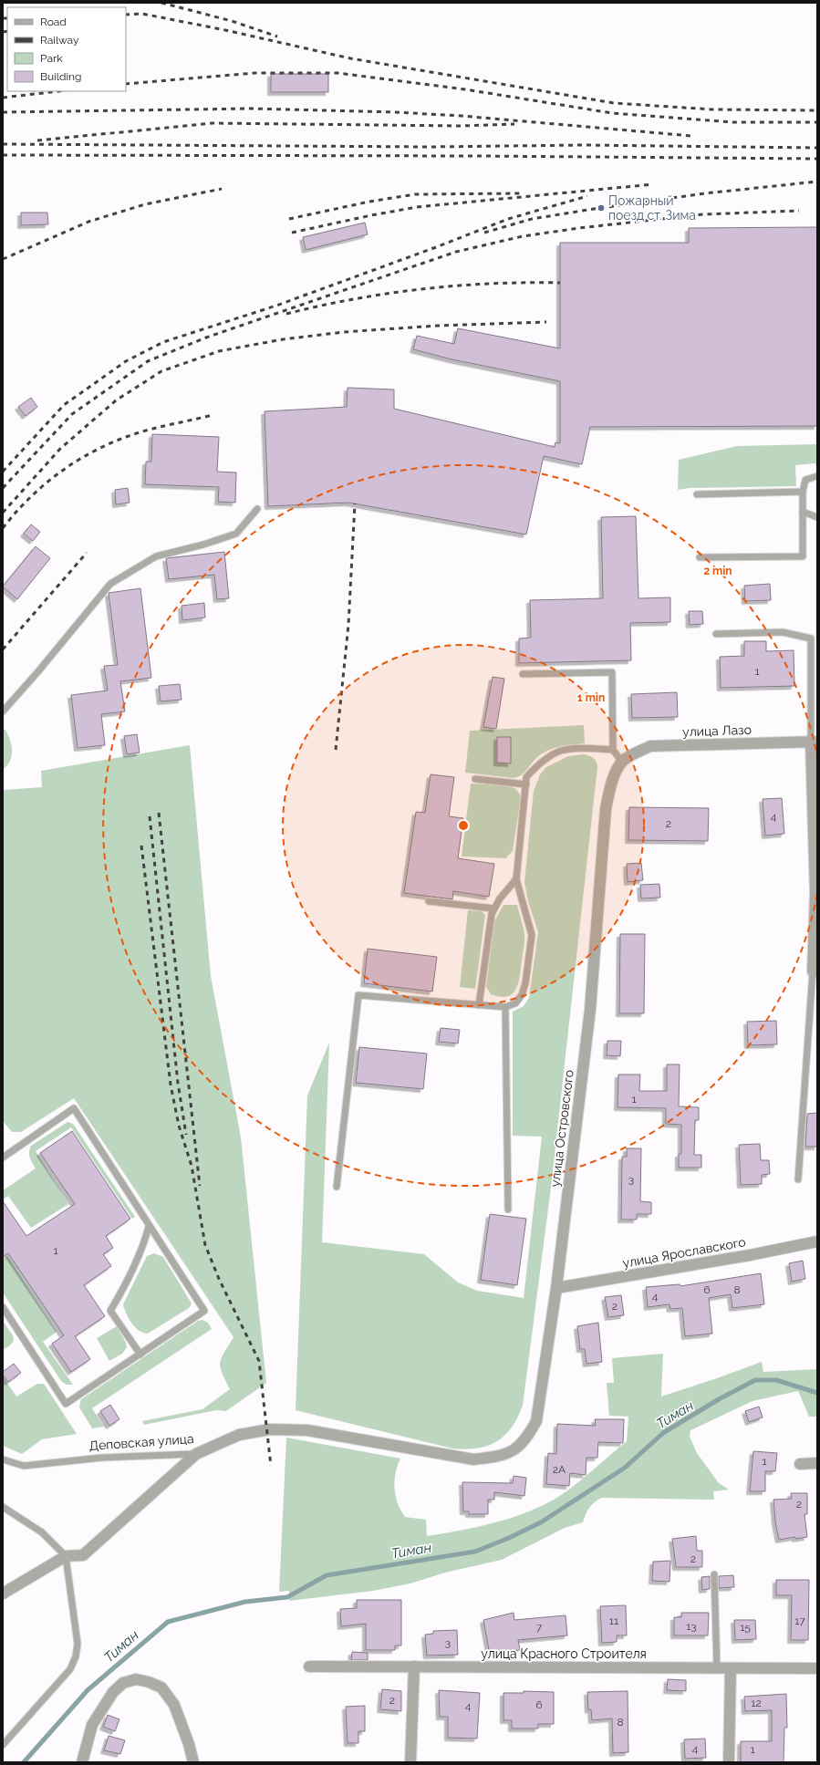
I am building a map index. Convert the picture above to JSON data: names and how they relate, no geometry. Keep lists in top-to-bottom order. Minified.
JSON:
{"streets":{"street":["улица Лазо","улица Островского","улица Ярославского","Деповская улица","улица Красного Строителя"]},"crossings":[["улица Лазо","улица Островского"],["улица Островского","улица Ярославского"],["улица Островского","Деповская улица"]],"water":["Тиман"],"places":["Пожарный поезд ст. Зима"],"house_numbers":["1","4","2","1","3","1","6","8","4","2","1","2А","2","2","11","17","13","7","15","3","2","12","6","4","8","4","1"],"legend":["Road","Railway","Park","Building"],"rings":["2 min","1 min"]}
